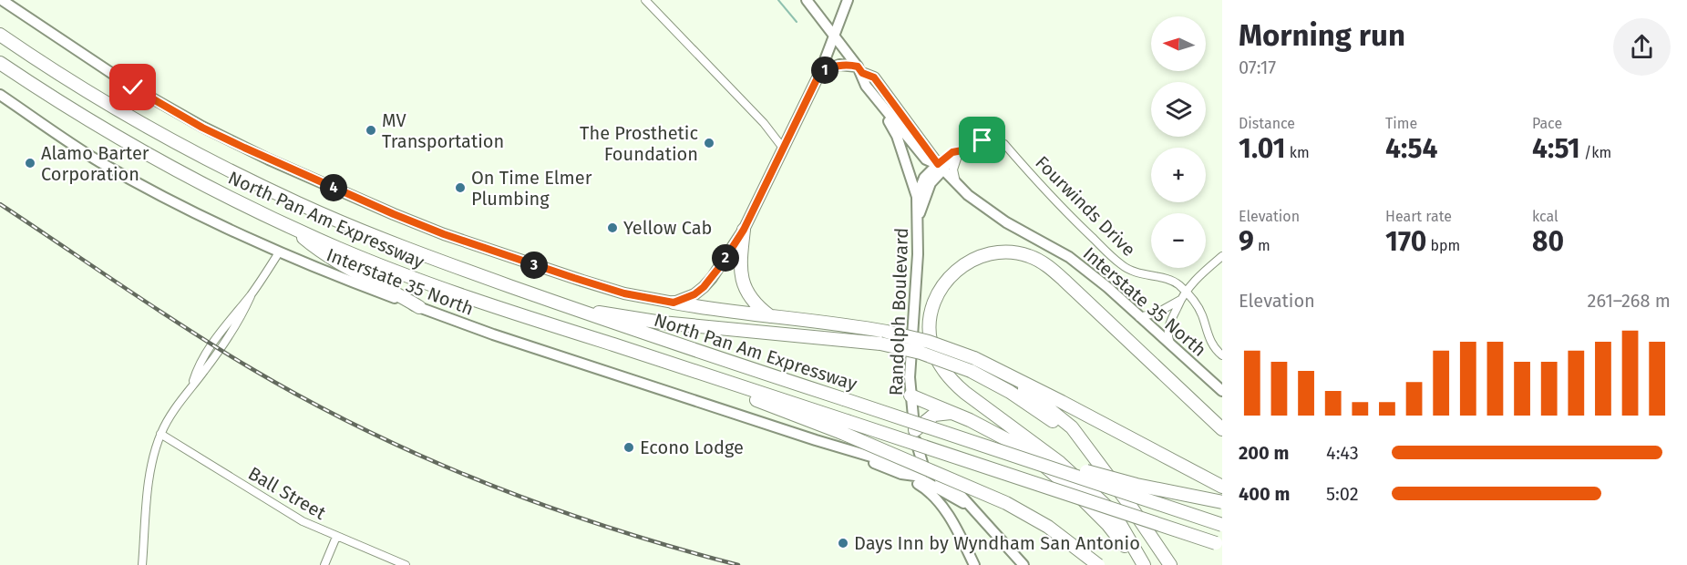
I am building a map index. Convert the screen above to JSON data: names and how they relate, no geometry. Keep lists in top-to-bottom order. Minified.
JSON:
{"streets":{"highway":["North Pan Am Expressway"],"main road":["Interstate 35 North","Randolph Boulevard"],"street":["Fourwinds Drive","Ball Street"]},"crossings":[["Fourwinds Drive","Interstate 35 North"],["Fourwinds Drive","Randolph Boulevard"],["Interstate 35 North","Randolph Boulevard"]],"places":["MV Transportation","The Prosthetic Foundation","Alamo Barter Corporation","On Time Elmer Plumbing","Yellow Cab","Econo Lodge","Days Inn by Wyndham San Antonio"],"north":"left","page":{"heading":["Morning run","07:17"],"map_buttons":["+","−"],"pins":["1","4","2","3"],"stats":[["Distance","1.01 km"],["Time","4:54"],["Pace","4:51 /km"],["Elevation","9 m"],["Heart rate","170 bpm"],["kcal","80"]],"chart":["Elevation","261–268 m"],"list":[{"name":"200 m","note":"4:43"},{"name":"400 m","note":"5:02"}]}}
